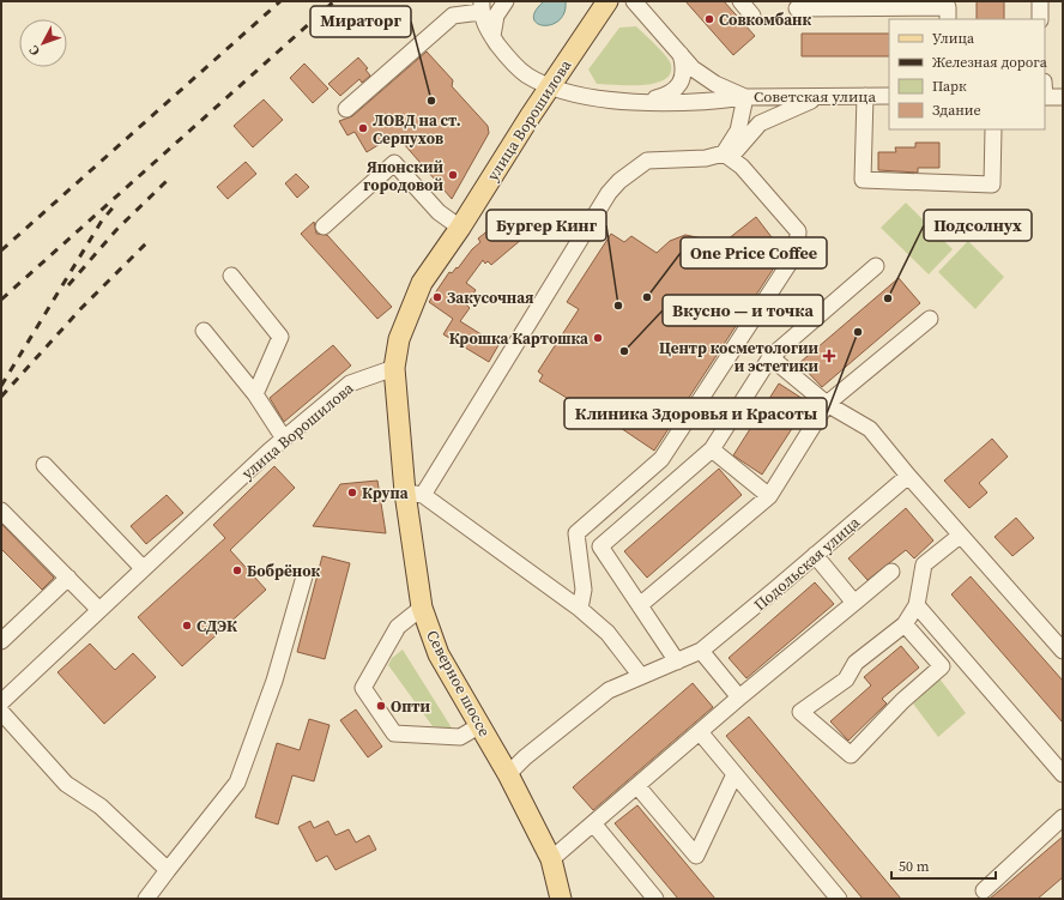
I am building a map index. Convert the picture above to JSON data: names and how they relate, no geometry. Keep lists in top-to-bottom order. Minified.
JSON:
{"streets":{"main road":["улица Ворошилова","Северное шоссе"],"street":["Советская улица","Подольская улица"]},"crossings":[["улица Ворошилова","Северное шоссе"],["Подольская улица","Северное шоссе"]],"places":{"other":["Совкомбанк","Мираторг","ЛОВД на ст. Серпухов","Японский городовой","Закусочная","One Price Coffee","Подсолнух","Бургер Кинг","Клиника Здоровья и Красоты","Крошка Картошка","Вкусно — и точка","Крупа","Бобрёнок","СДЭК","Опти"],"health":["Центр косметологии и эстетики"]},"legend":["Улица","Железная дорога","Парк","Здание"],"scale_bar":"50 m","north":"bottom left"}
